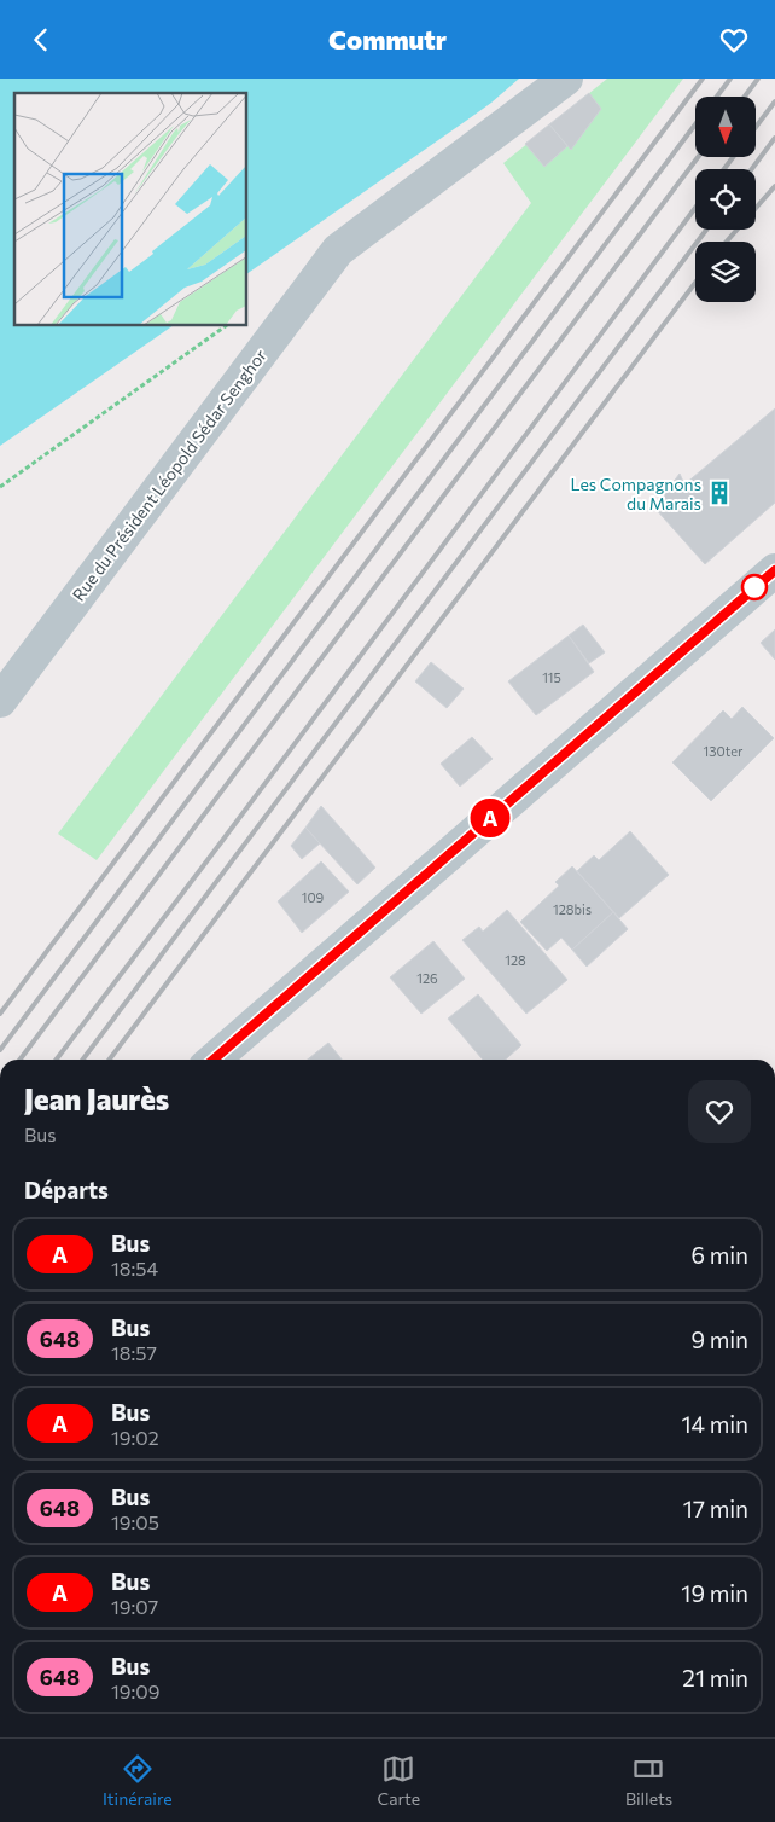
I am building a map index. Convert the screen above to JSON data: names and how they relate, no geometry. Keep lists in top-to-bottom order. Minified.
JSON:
{"streets":{"street":["Rue du Président Léopold Sédar Senghor"]},"places":{"building":["Les Compagnons du Marais"]},"lines":["bus line A"],"house_numbers":["115","130ter","109","128bis","128","126"],"north":"bottom","page":{"header":"Commutr","on_map":"A","heading":[["Jean Jaurès","Bus"],"Départs"],"list":[{"mark":"A","name":"Bus","note":"18:54","value":"6 min"},{"mark":"648","name":"Bus","note":"18:57","value":"9 min"},{"mark":"A","name":"Bus","note":"19:02","value":"14 min"},{"mark":"648","name":"Bus","note":"19:05","value":"17 min"},{"mark":"A","name":"Bus","note":"19:07","value":"19 min"},{"mark":"648","name":"Bus","note":"19:09","value":"21 min"}],"tabs":["Itinéraire","Carte","Billets"]}}
